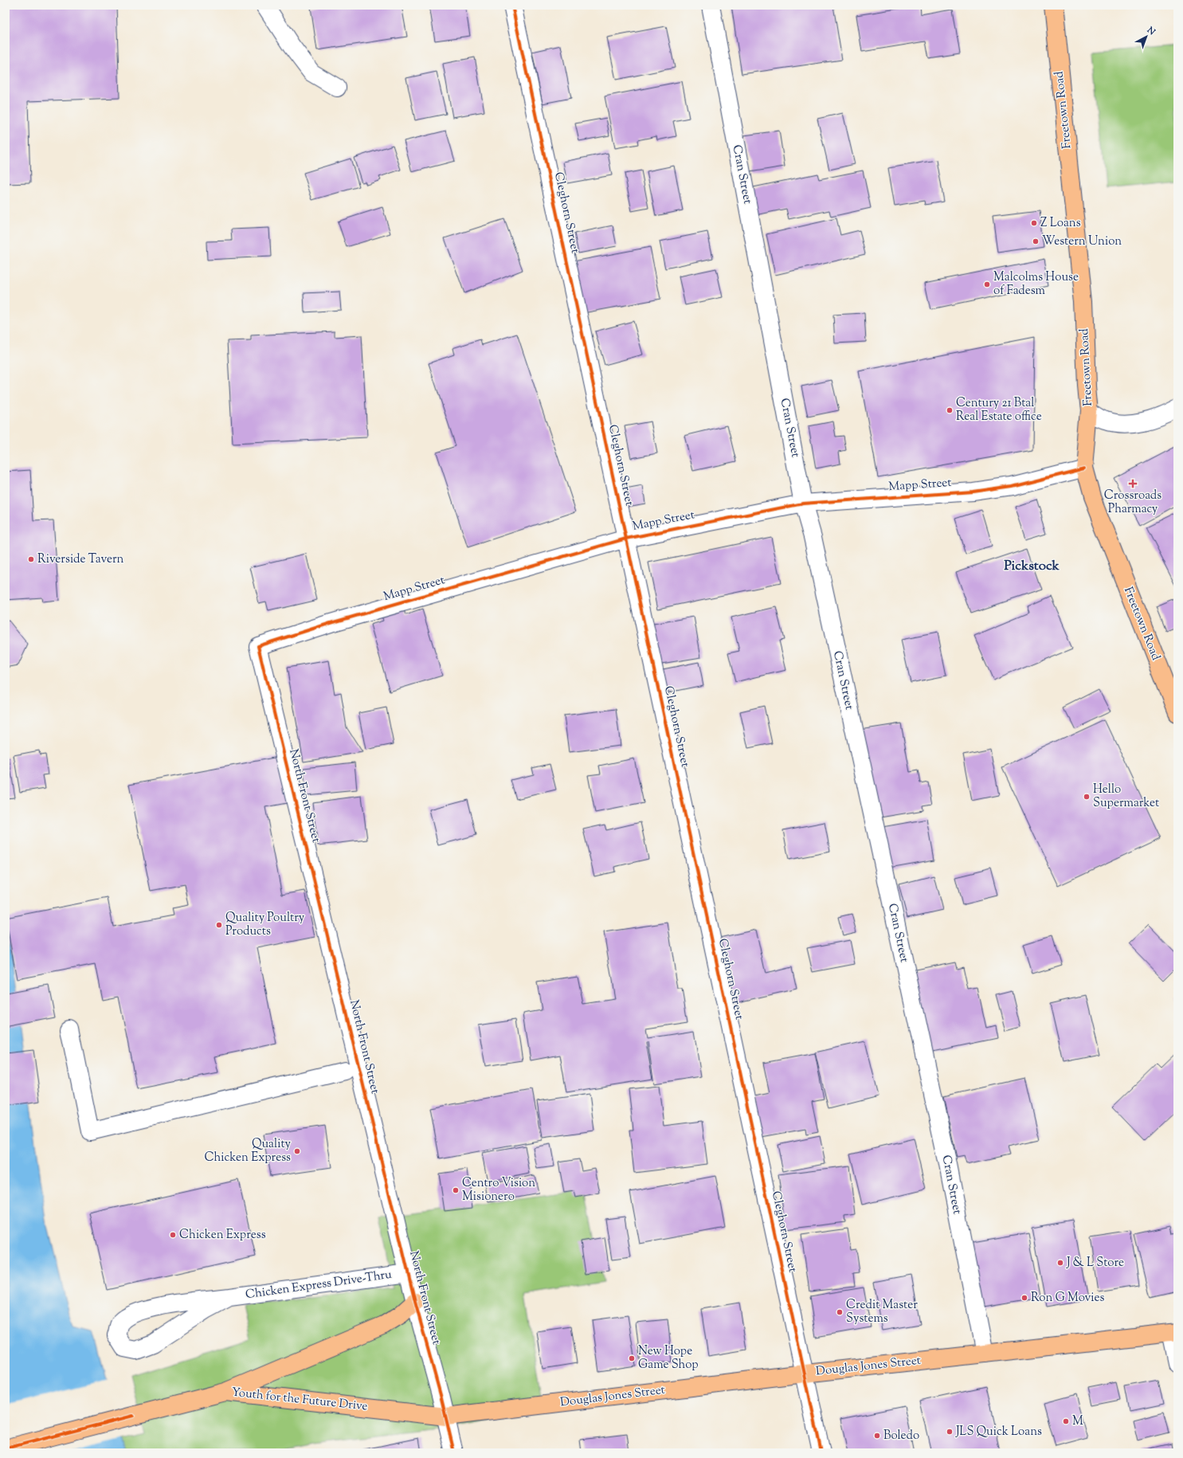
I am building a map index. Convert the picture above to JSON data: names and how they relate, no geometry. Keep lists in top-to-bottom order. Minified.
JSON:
{"streets":{"main road":["Freetown Road","Douglas Jones Street","Youth for the Future Drive"],"street":["Cran Street","Cleghorn Street","Mapp Street","North Front Street","Chicken Express Drive-Thru"]},"crossings":[["Freetown Road","Mapp Street"],["Cran Street","Mapp Street"],["Cran Street","Douglas Jones Street"],["Cleghorn Street","Mapp Street"],["Cleghorn Street","Douglas Jones Street"],["Mapp Street","North Front Street"],["North Front Street","Chicken Express Drive-Thru"],["North Front Street","Douglas Jones Street"],["North Front Street","Youth for the Future Drive"],["Douglas Jones Street","Youth for the Future Drive"]],"districts":["Pickstock"],"places":{"other":["Z Loans","Western Union","Malcolms House of Fadesm","Century 21 Btal Real Estate office","Riverside Tavern","Hello Supermarket","Quality Poultry Products","Quality Chicken Express","Centro Vision Misionero","Chicken Express","J & L Store","Ron G Movies","Credit Master Systems","New Hope Game Shop","M","JLS Quick Loans","Boledo"],"health":["Crossroads Pharmacy"]},"north":"top right"}
